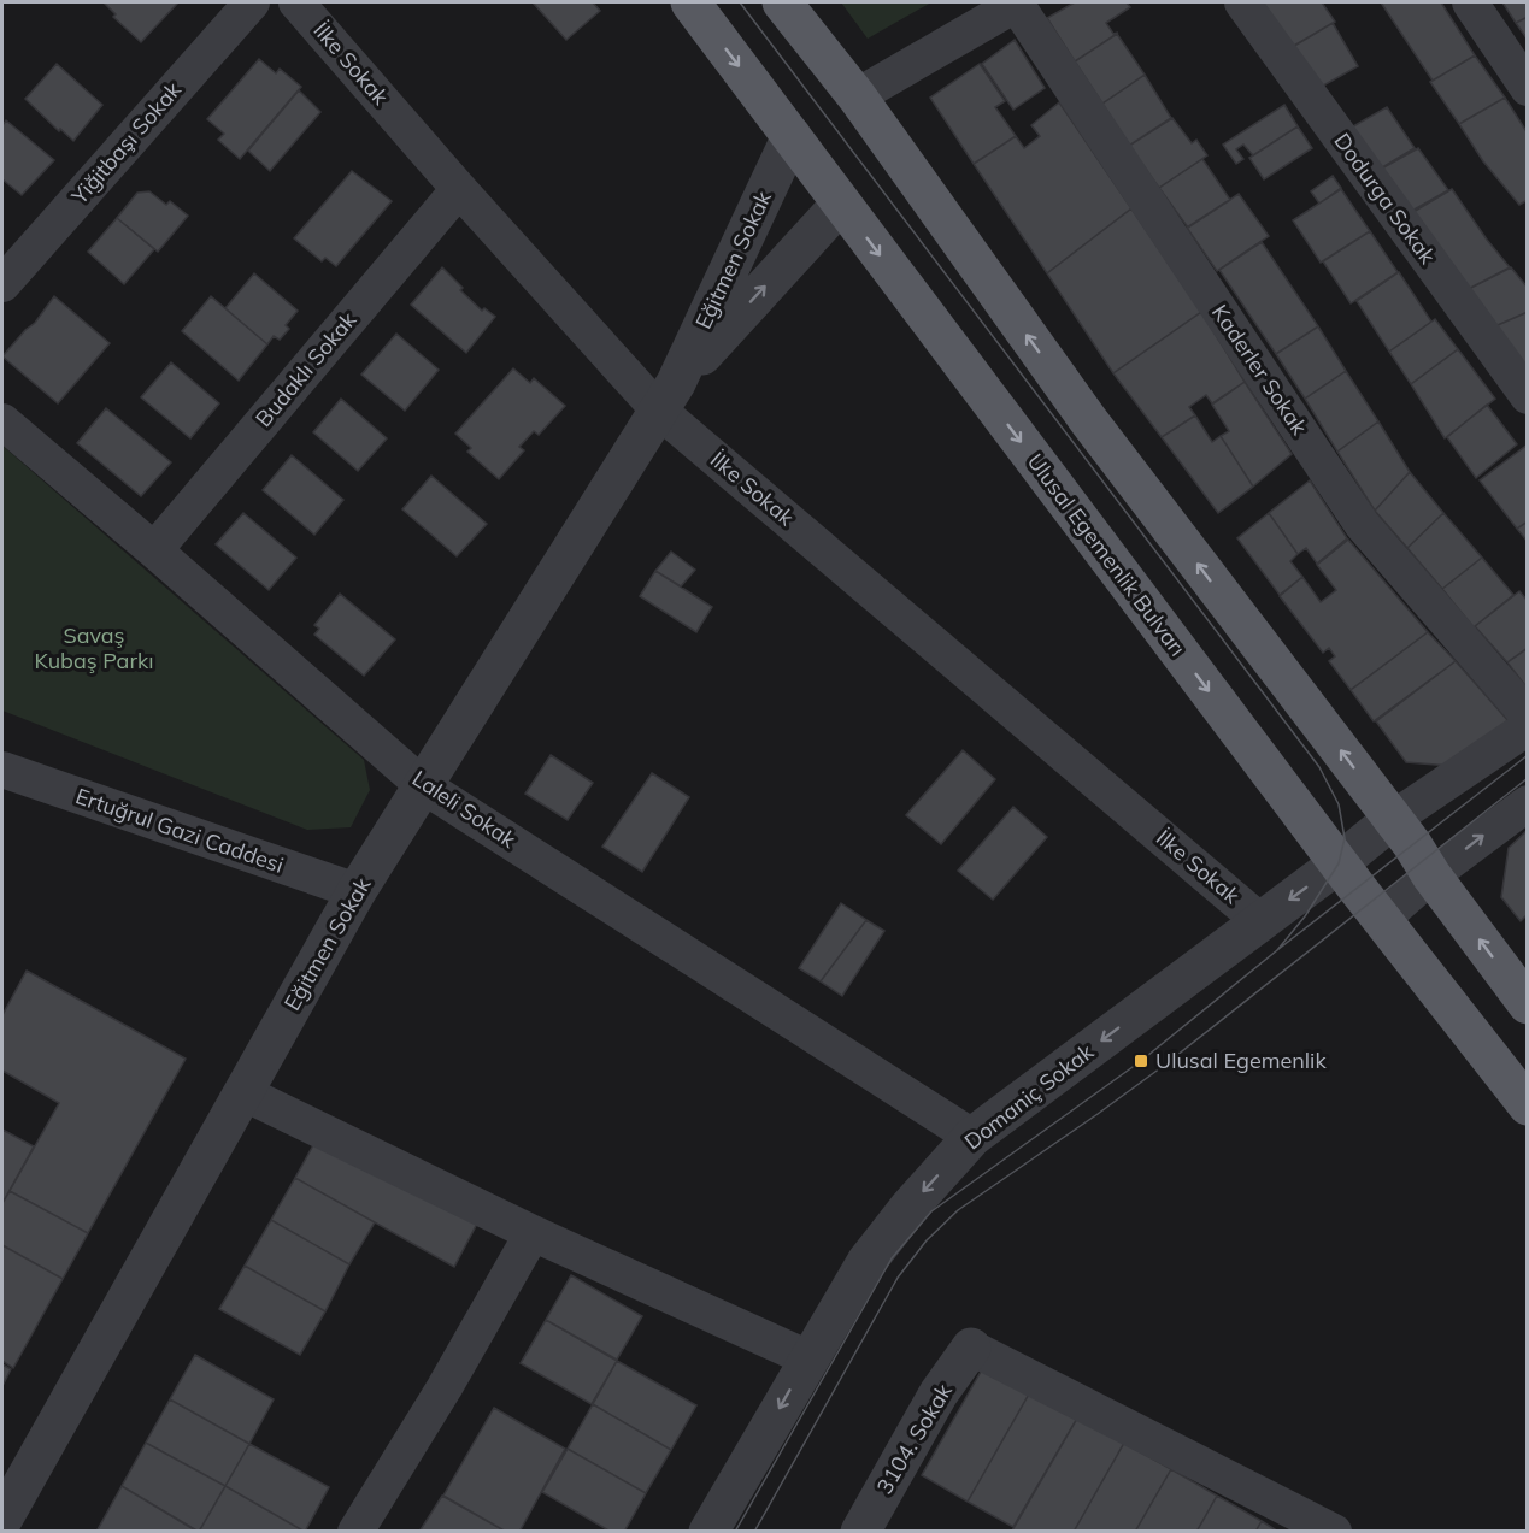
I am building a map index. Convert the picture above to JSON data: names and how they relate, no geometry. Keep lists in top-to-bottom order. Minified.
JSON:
{"streets":{"main road":["Ulusal Egemenlik Bulvarı"],"street":["İlke Sokak","Yiğitbaşı Sokak","Dodurga Sokak","Eğitmen Sokak","Budaklı Sokak","Kaderler Sokak","Laleli Sokak","Ertuğrul Gazi Caddesi","Domaniç Sokak","3104. Sokak"]},"crossings":[["İlke Sokak","Eğitmen Sokak"],["İlke Sokak","Budaklı Sokak"],["İlke Sokak","Domaniç Sokak"],["Eğitmen Sokak","Ulusal Egemenlik Bulvarı"],["Eğitmen Sokak","Laleli Sokak"],["Eğitmen Sokak","Ertuğrul Gazi Caddesi"],["Budaklı Sokak","Laleli Sokak"],["Ulusal Egemenlik Bulvarı","Domaniç Sokak"],["Laleli Sokak","Domaniç Sokak"]],"one_way":["Domaniç Sokak"],"parks":["Savaş Kubaş Parkı"],"places":{"transit":["Ulusal Egemenlik"]}}
